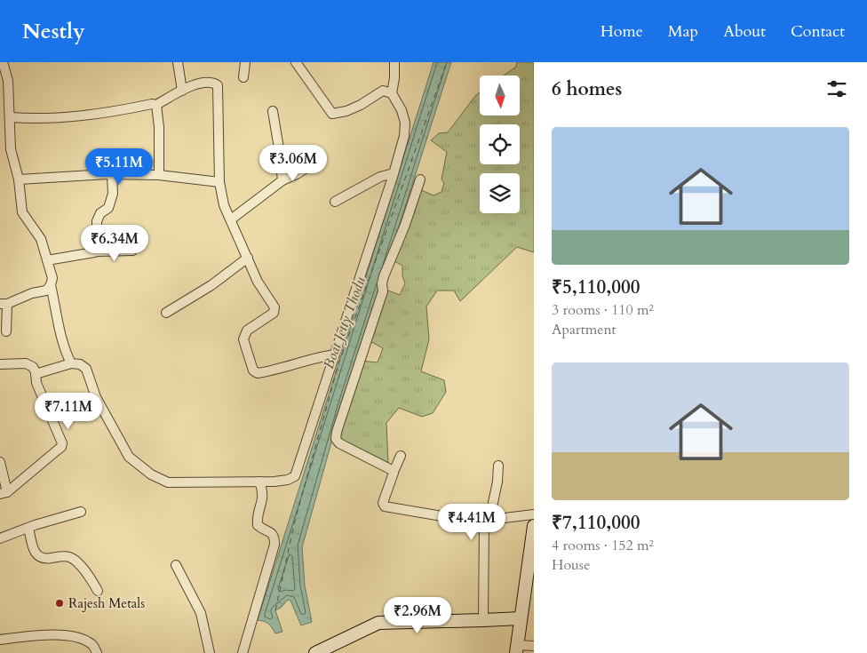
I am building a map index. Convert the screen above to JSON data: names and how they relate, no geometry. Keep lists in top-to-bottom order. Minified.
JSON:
{"water":["Boat Jetty Thodu"],"places":["Rajesh Metals"],"north":"bottom","page":{"header":"Nestly","nav":["Home","Map","About","Contact"],"heading":"6 homes","list":[{"name":"₹5,110,000","note":"3 rooms · 110 m² · Apartment"},{"name":"₹7,110,000","note":"4 rooms · 152 m² · House"}],"price":["₹3.06M","₹5.11M","₹6.34M","₹7.11M","₹4.41M","₹2.96M"]}}
